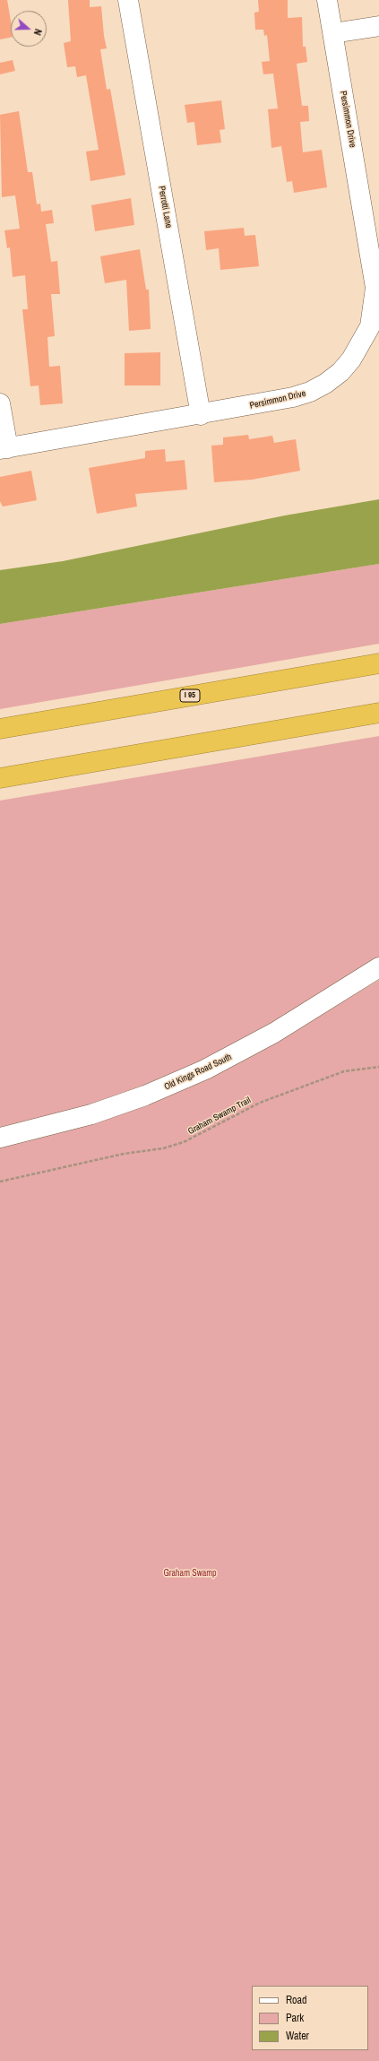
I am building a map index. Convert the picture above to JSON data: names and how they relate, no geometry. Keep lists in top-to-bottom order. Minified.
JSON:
{"streets":{"highway":["I 95"],"street":["Persimmon Drive","Perrotti Lane","Old Kings Road South"],"path":["Graham Swamp Trail"]},"crossings":[["Persimmon Drive","Perrotti Lane"]],"parks":["Graham Swamp"],"legend":["Road","Park","Water"],"north":"right"}
